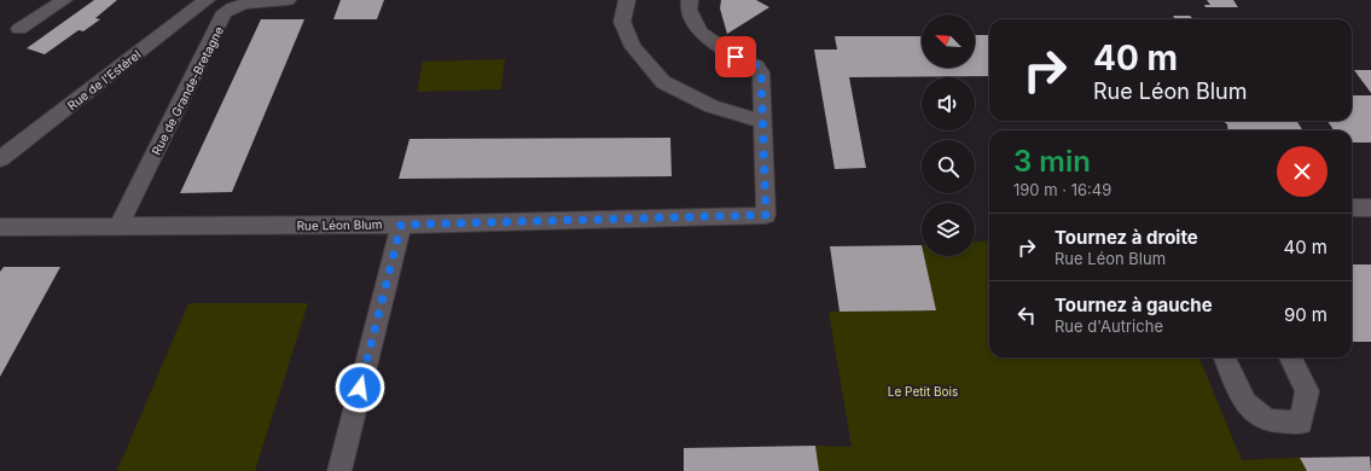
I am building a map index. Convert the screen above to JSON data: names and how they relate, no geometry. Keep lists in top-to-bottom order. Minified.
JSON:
{"streets":{"street":["Rue de l'Estérel","Rue de Grande-Bretagne","Rue Léon Blum"]},"crossings":[["Rue de Grande-Bretagne","Rue Léon Blum"]],"parks":["Le Petit Bois"],"north":"top left","page":{"turn":["40 m","Rue Léon Blum"],"heading":["3 min","190 m · 16:49"],"list":[{"name":"Tournez à droite","note":"Rue Léon Blum","value":"40 m"},{"name":"Tournez à gauche","note":"Rue d'Autriche","value":"90 m"}]}}
